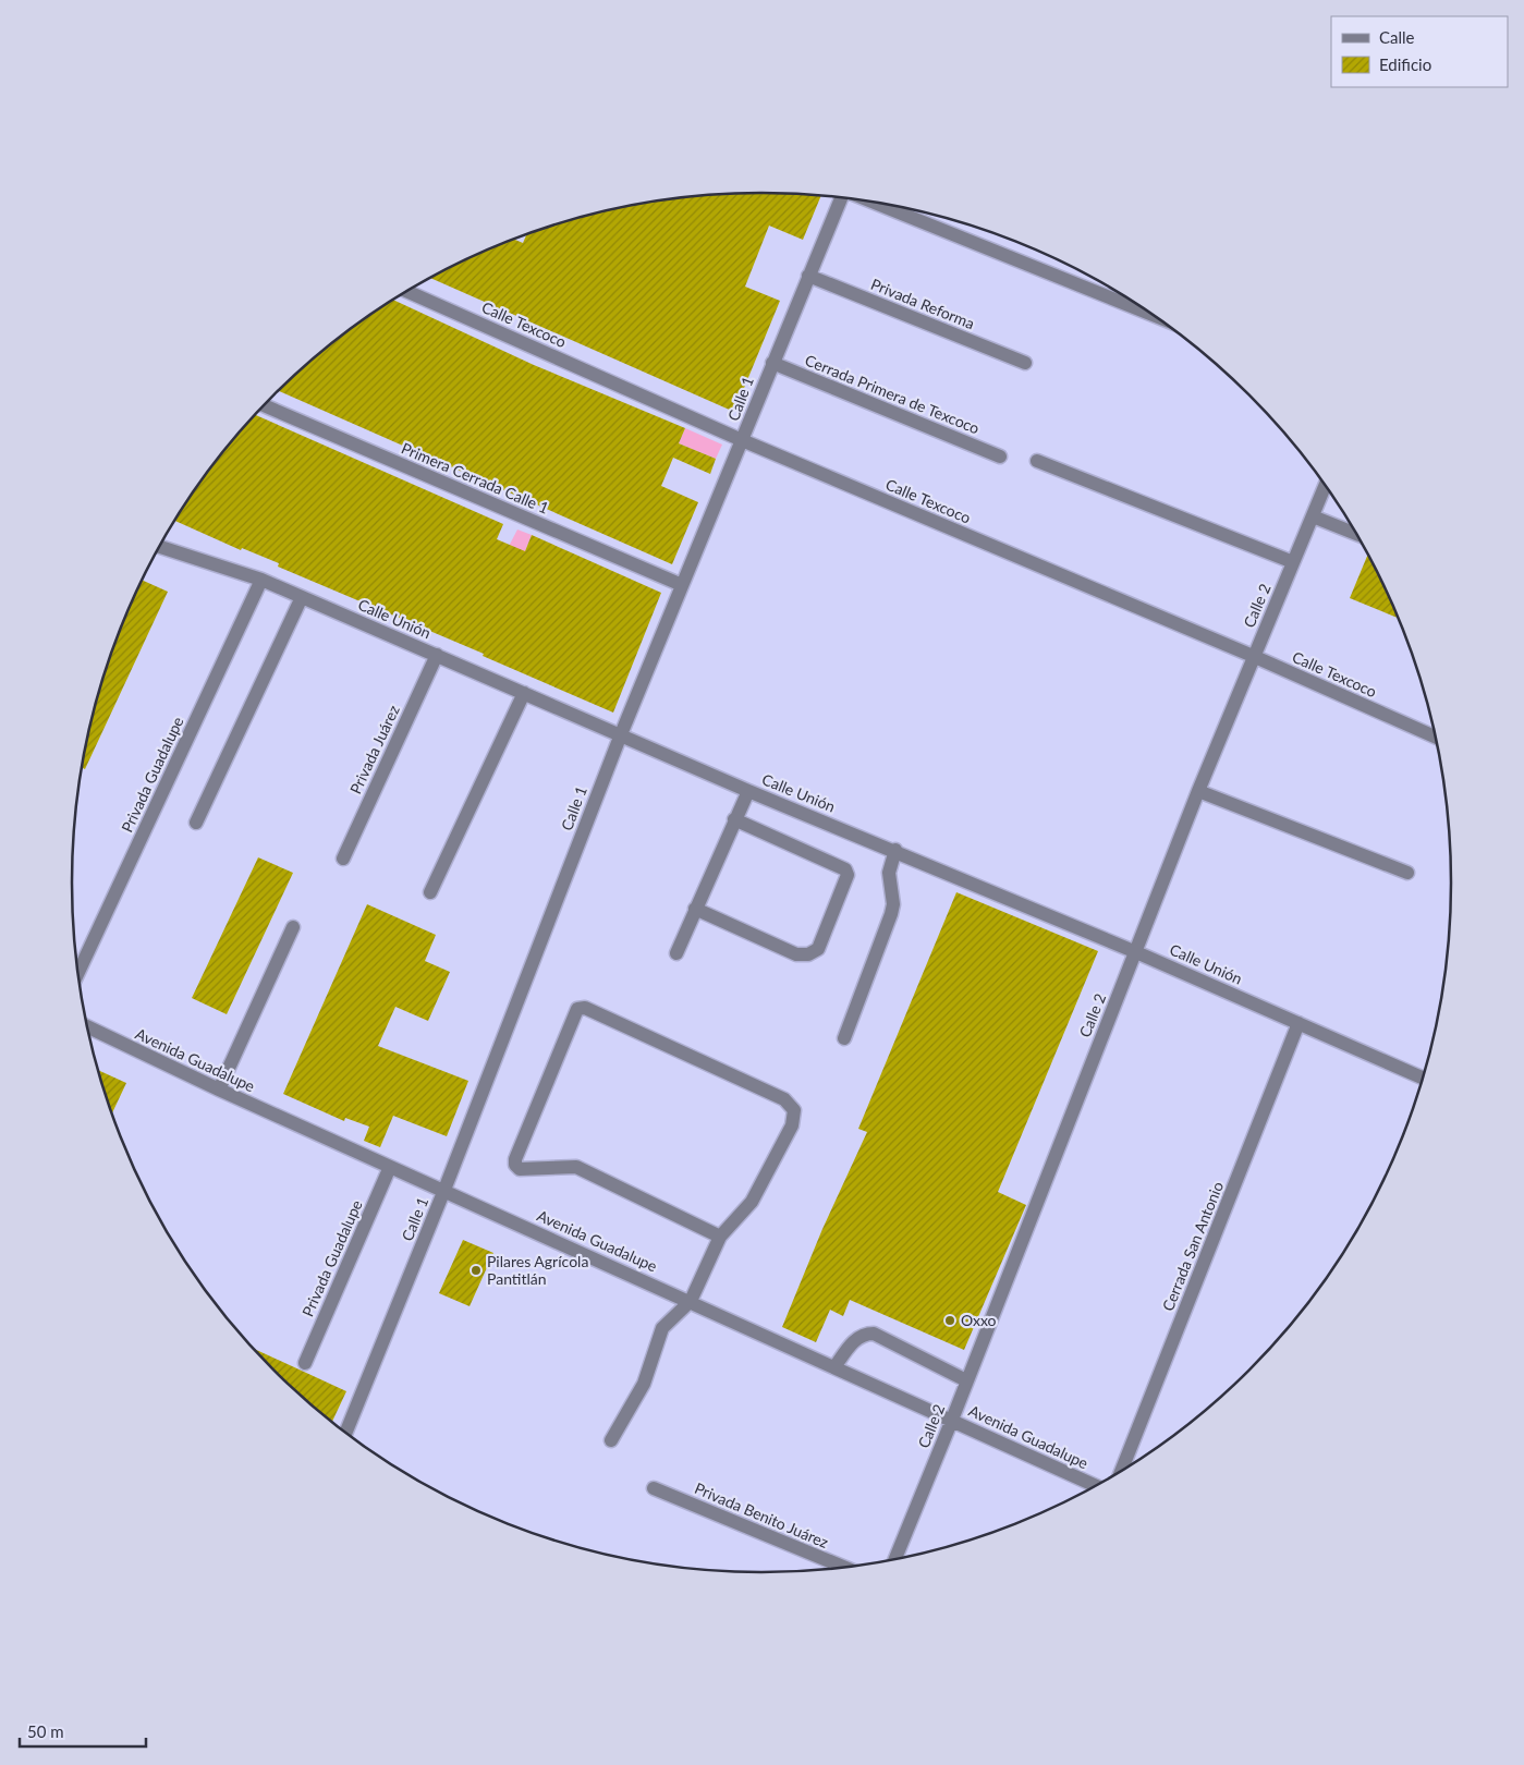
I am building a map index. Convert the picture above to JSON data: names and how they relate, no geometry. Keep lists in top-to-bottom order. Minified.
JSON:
{"streets":{"street":["Privada Reforma","Calle Texcoco","Cerrada Primera de Texcoco","Calle 1","Primera Cerrada Calle 1","Calle 2","Calle Unión","Privada Juárez","Privada Guadalupe","Avenida Guadalupe","Cerrada San Antonio","Privada Benito Juárez"]},"crossings":[["Privada Reforma","Calle 1"],["Calle Texcoco","Calle 1"],["Calle Texcoco","Calle 2"],["Cerrada Primera de Texcoco","Calle 1"],["Calle 1","Primera Cerrada Calle 1"],["Calle 1","Calle Unión"],["Calle 1","Avenida Guadalupe"],["Calle 2","Calle Unión"],["Calle 2","Avenida Guadalupe"],["Calle Unión","Privada Juárez"],["Calle Unión","Privada Guadalupe"],["Calle Unión","Cerrada San Antonio"],["Privada Guadalupe","Avenida Guadalupe"]],"places":["Pilares Agrícola Pantitlán","Oxxo"],"legend":["Calle","Edificio"],"scale_bar":"50 m"}
